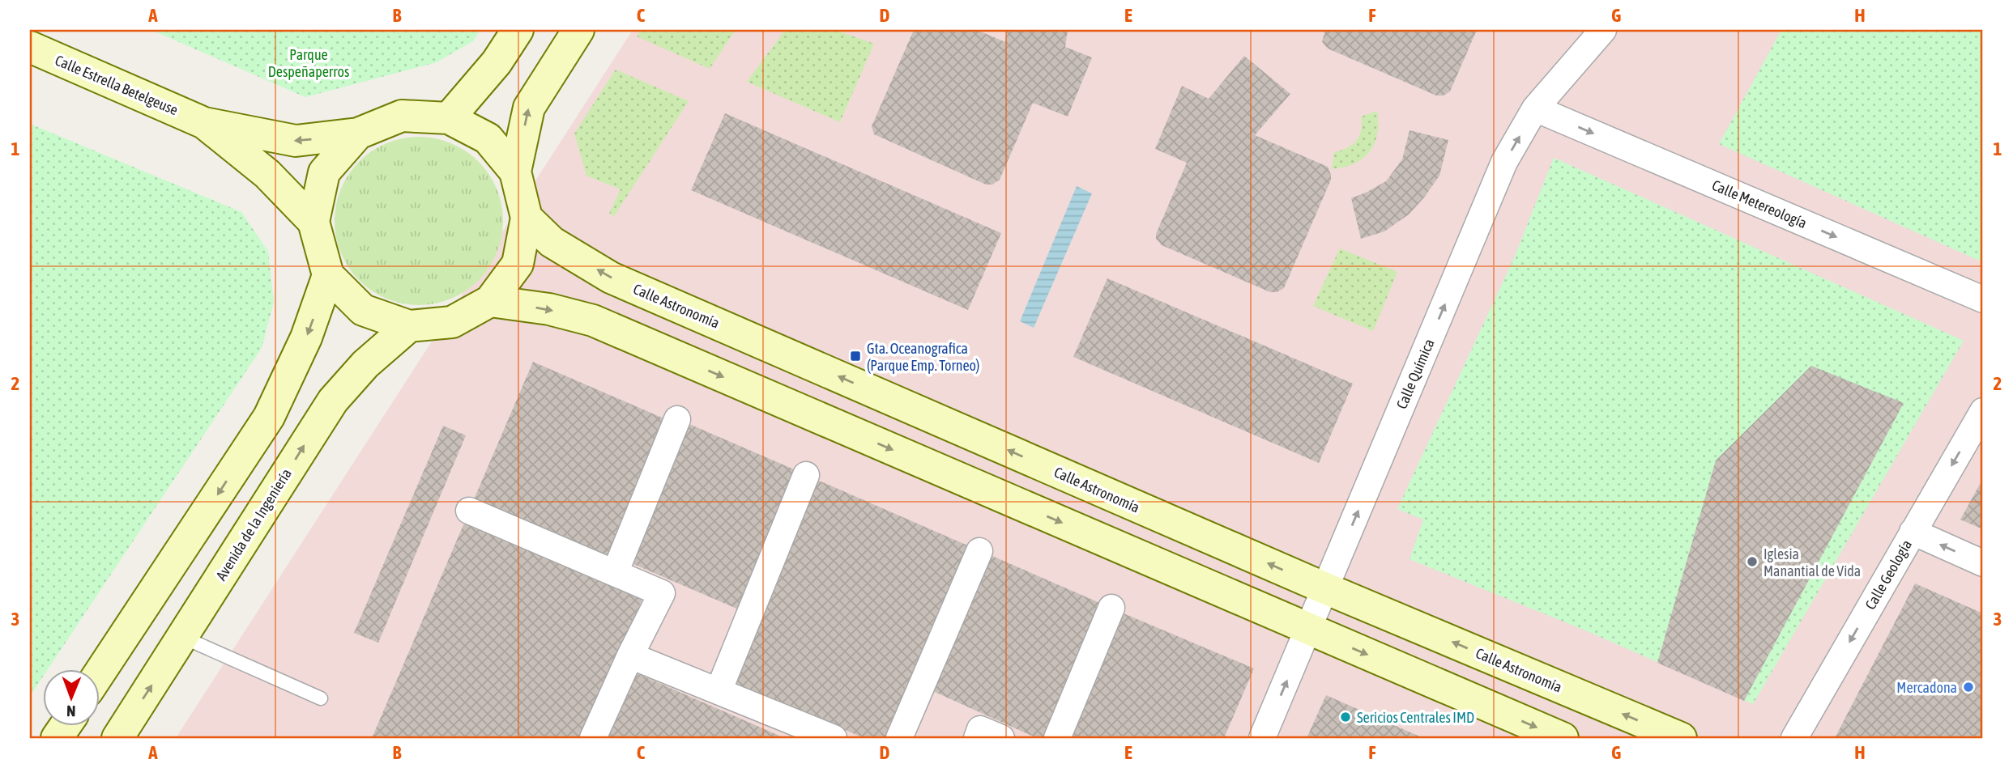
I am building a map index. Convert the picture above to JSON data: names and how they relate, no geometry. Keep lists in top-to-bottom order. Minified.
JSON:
{"streets":{"street":["Calle Estrella Betelgeuse","Calle Metereología","Calle Astronomía","Calle Química","Avenida de la Ingeniería","Calle Geología"]},"crossings":[["Calle Metereología","Calle Química"],["Calle Astronomía","Calle Química"]],"one_way":["Calle Metereología","Calle Química","Calle Geología"],"parks":["Parque Despeñaperros"],"places":{"transit":["Gta. Oceanografica (Parque Emp. Torneo)"],"other":["Iglesia Manantial de Vida","Mercadona","Sericios Centrales IMD"]},"north":"bottom","grid":{"columns":["A","B","C","D","E","F","G","H"],"rows":["1","2","3"]}}
